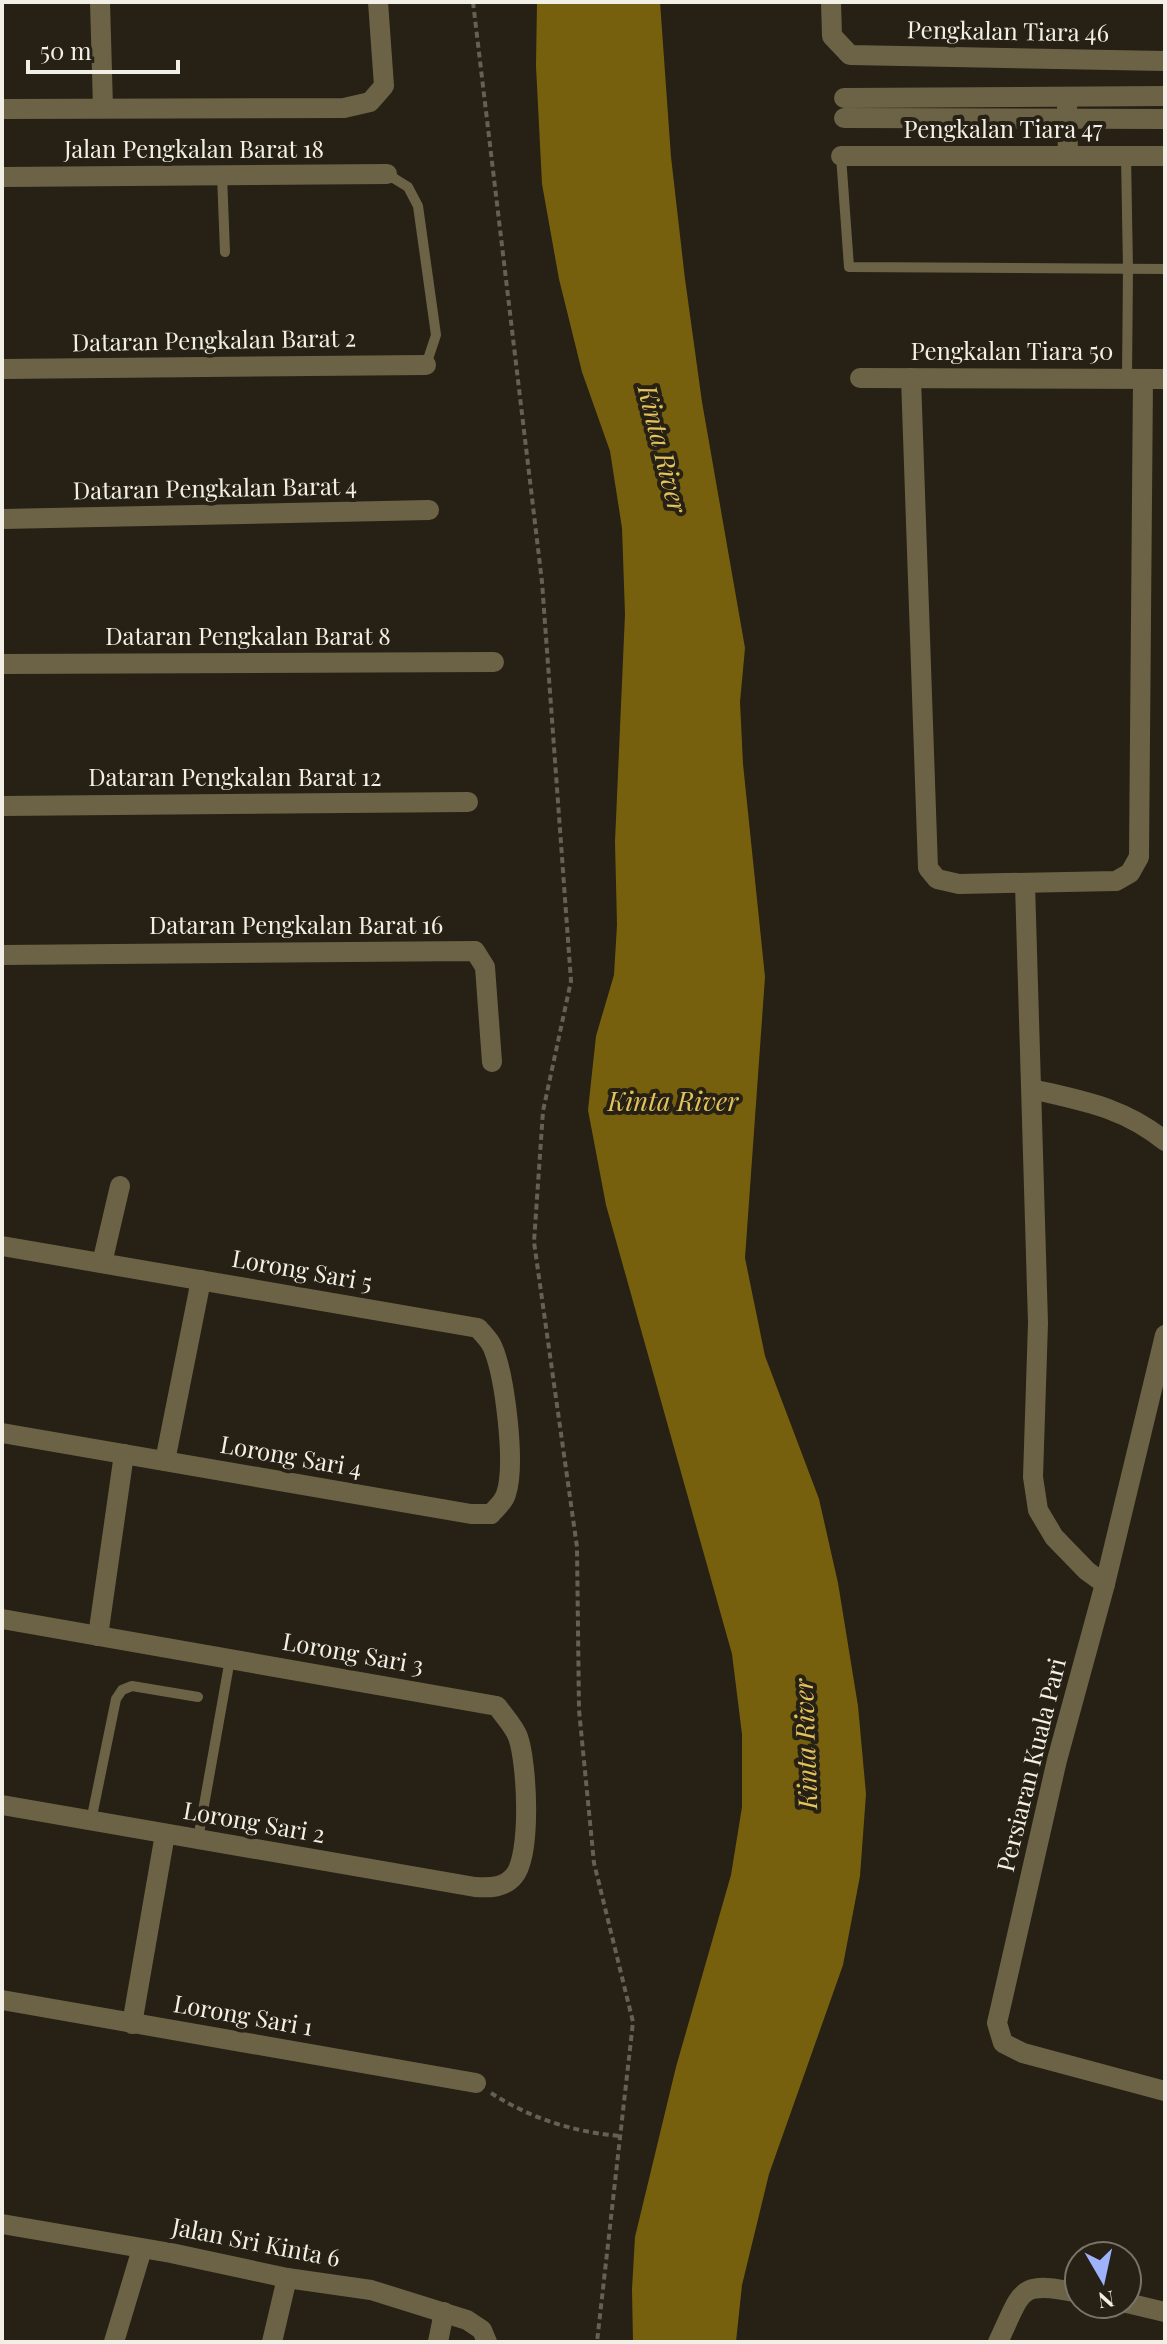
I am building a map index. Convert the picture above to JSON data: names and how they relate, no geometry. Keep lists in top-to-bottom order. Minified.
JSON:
{"streets":{"street":["Pengkalan Tiara 46","Pengkalan Tiara 47","Jalan Pengkalan Barat 18","Dataran Pengkalan Barat 2","Pengkalan Tiara 50","Dataran Pengkalan Barat 4","Dataran Pengkalan Barat 8","Dataran Pengkalan Barat 12","Dataran Pengkalan Barat 16","Lorong Sari 5","Lorong Sari 4","Lorong Sari 3","Persiaran Kuala Pari","Lorong Sari 2","Lorong Sari 1","Jalan Sri Kinta 6"]},"crossings":[["Lorong Sari 5","Lorong Sari 4"],["Lorong Sari 3","Lorong Sari 2"]],"water":["Kinta River"],"scale_bar":"50 m","north":"bottom"}
